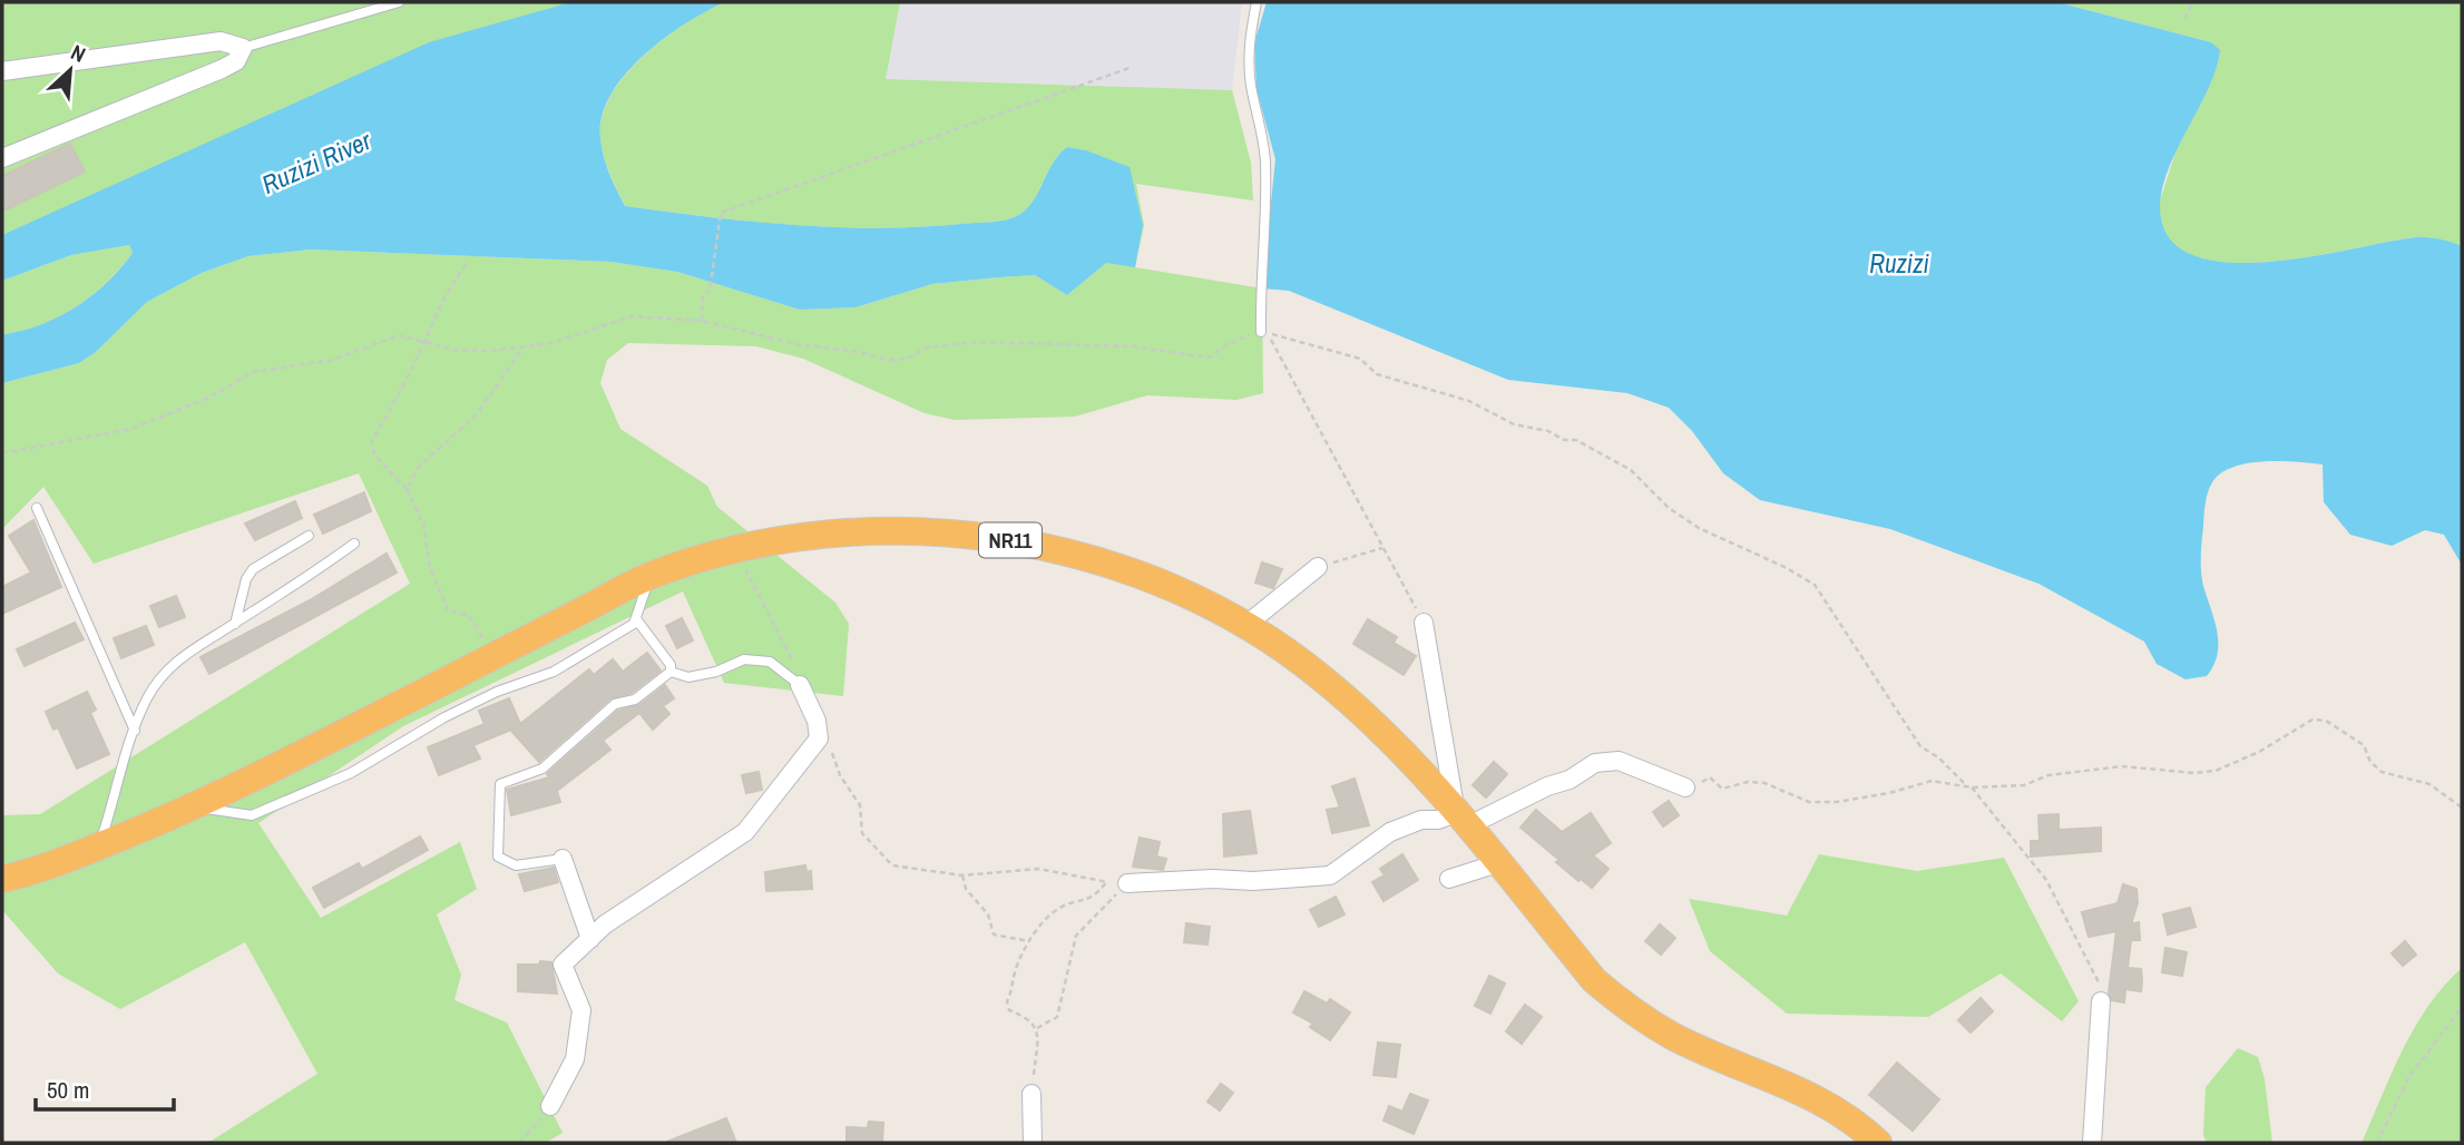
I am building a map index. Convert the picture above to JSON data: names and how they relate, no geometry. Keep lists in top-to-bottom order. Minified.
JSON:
{"streets":{"highway":["NR11"]},"water":["Ruzizi River","Ruzizi"],"scale_bar":"50 m","north":"top right"}
